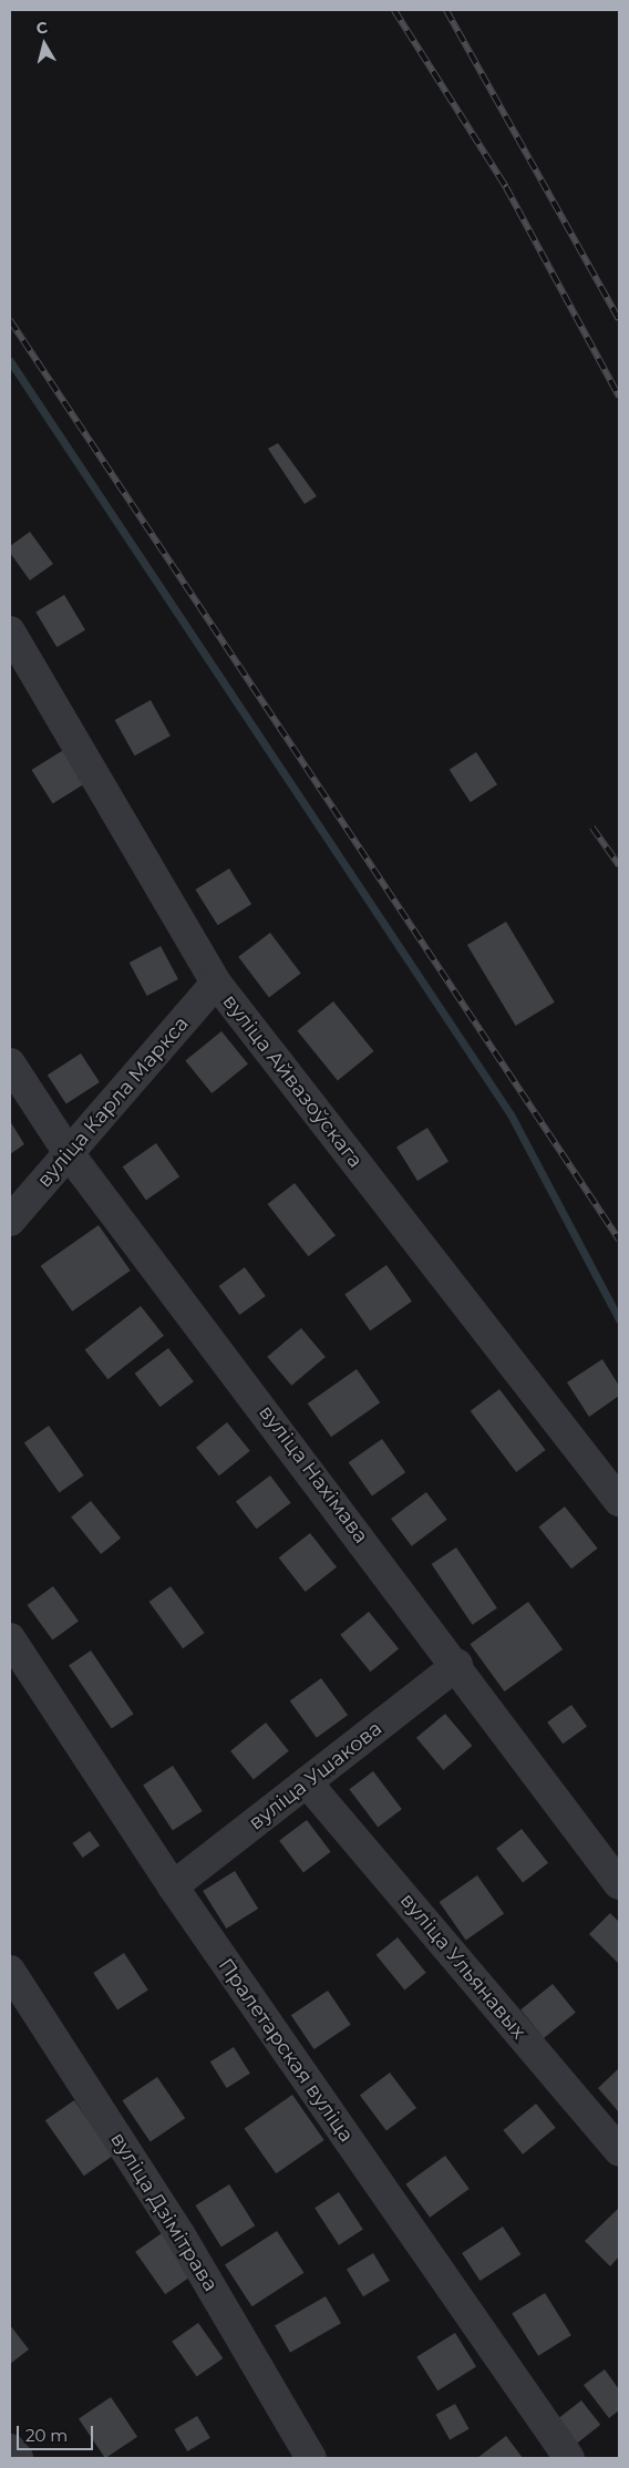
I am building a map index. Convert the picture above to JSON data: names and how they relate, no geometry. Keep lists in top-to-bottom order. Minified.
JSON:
{"streets":{"street":["вуліца Айвазоўскага","вуліца Карла Маркса","вуліца Нахімава","вуліца Ушакова","вуліца Ульянавых","Пралетарская вуліца","вуліца Дзімітрава"]},"crossings":[["вуліца Айвазоўскага","вуліца Карла Маркса"],["вуліца Карла Маркса","вуліца Нахімава"],["вуліца Нахімава","вуліца Ушакова"],["вуліца Ушакова","вуліца Ульянавых"],["вуліца Ушакова","Пралетарская вуліца"]],"scale_bar":"20 m","north":"top"}
